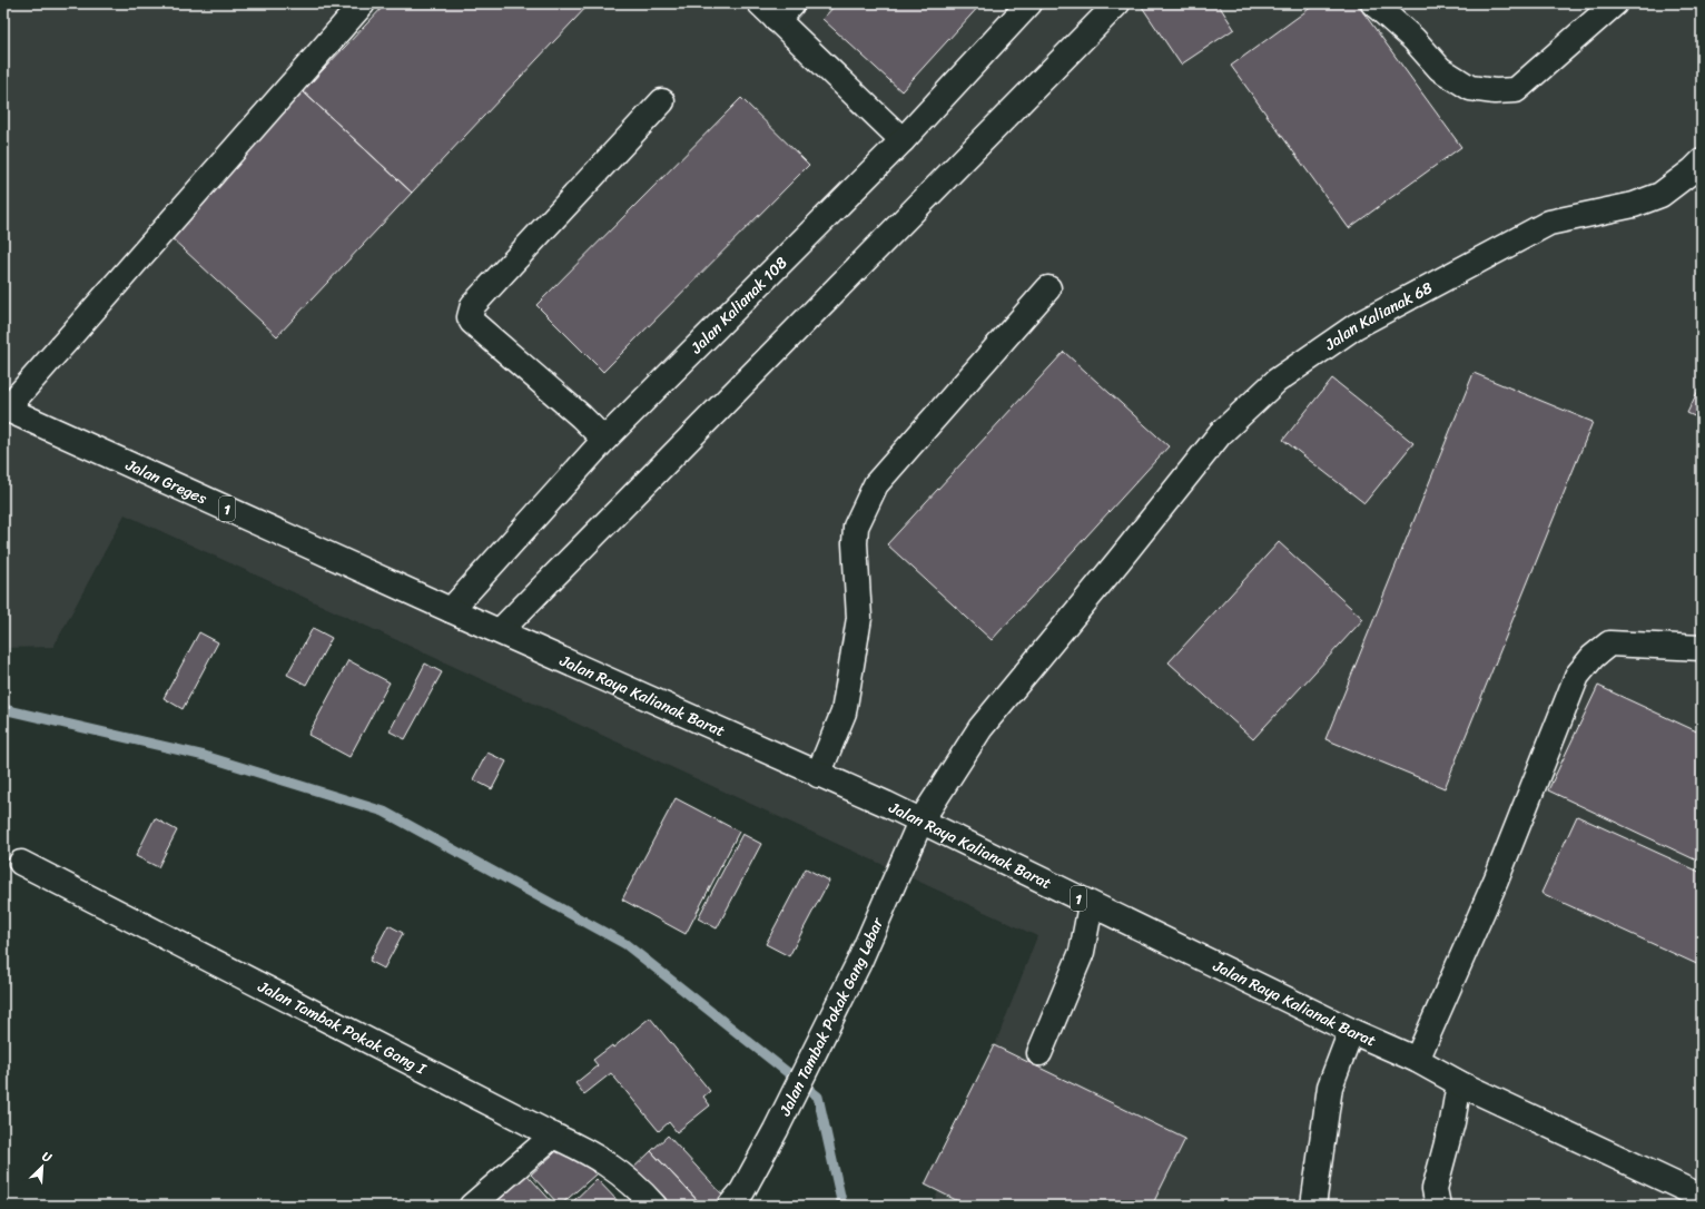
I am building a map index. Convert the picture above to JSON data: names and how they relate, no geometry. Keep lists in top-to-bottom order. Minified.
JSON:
{"streets":{"main road":["Jalan Kalianak 108","Jalan Kalianak 68","Jalan Greges","1","Jalan Raya Kalianak Barat","Jalan Tambak Pokak Gang Lebar","Jalan Tambak Pokak Gang I"]},"crossings":[["Jalan Kalianak 108","Jalan Greges"],["Jalan Kalianak 108","Jalan Raya Kalianak Barat"],["Jalan Kalianak 68","Jalan Raya Kalianak Barat"],["Jalan Kalianak 68","Jalan Tambak Pokak Gang Lebar"],["Jalan Greges","Jalan Raya Kalianak Barat"],["Jalan Raya Kalianak Barat","Jalan Tambak Pokak Gang Lebar"]],"north":"top right"}
